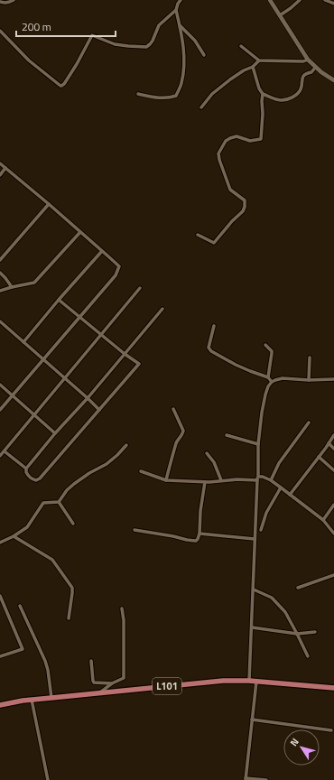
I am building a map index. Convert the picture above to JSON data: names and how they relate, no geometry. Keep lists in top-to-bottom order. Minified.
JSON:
{"streets":{"main road":["L101"]},"scale_bar":"200 m","north":"top left"}
